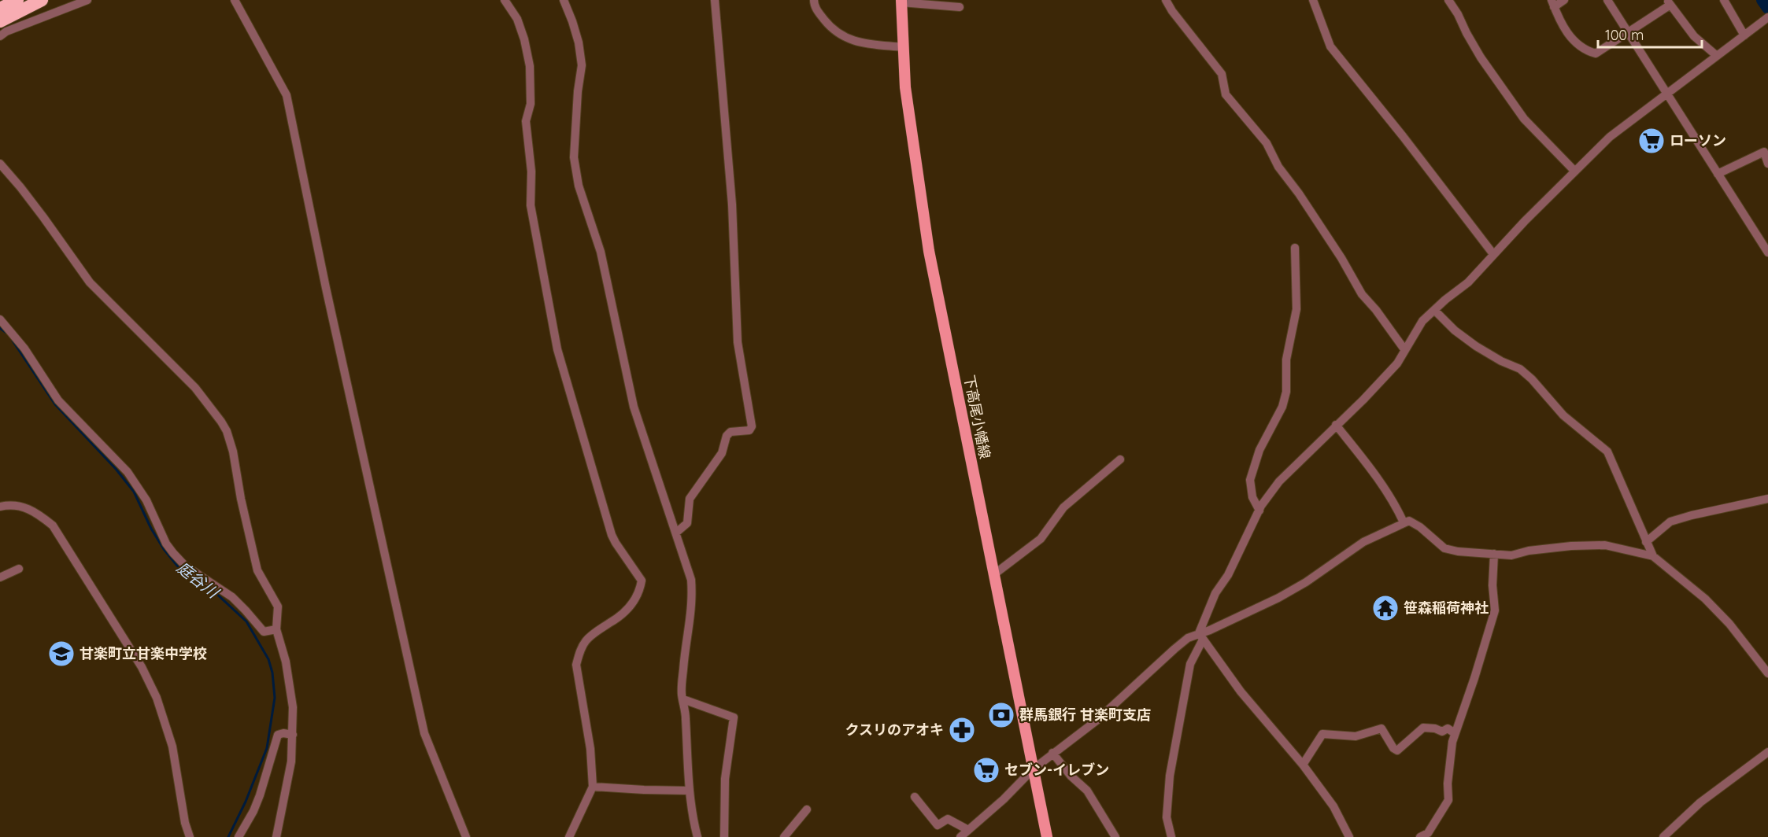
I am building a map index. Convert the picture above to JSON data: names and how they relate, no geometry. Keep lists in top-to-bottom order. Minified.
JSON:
{"streets":{"main road":["下高尾小幡線"]},"water":["庭谷川"],"places":{"supermarket":["ローソン","セブン-イレブン"],"temple":["笹森稲荷神社"],"school or university":["甘楽町立甘楽中学校"],"bank":["群馬銀行 甘楽町支店"],"pharmacy":["クスリのアオキ"]},"scale_bar":"100 m"}
